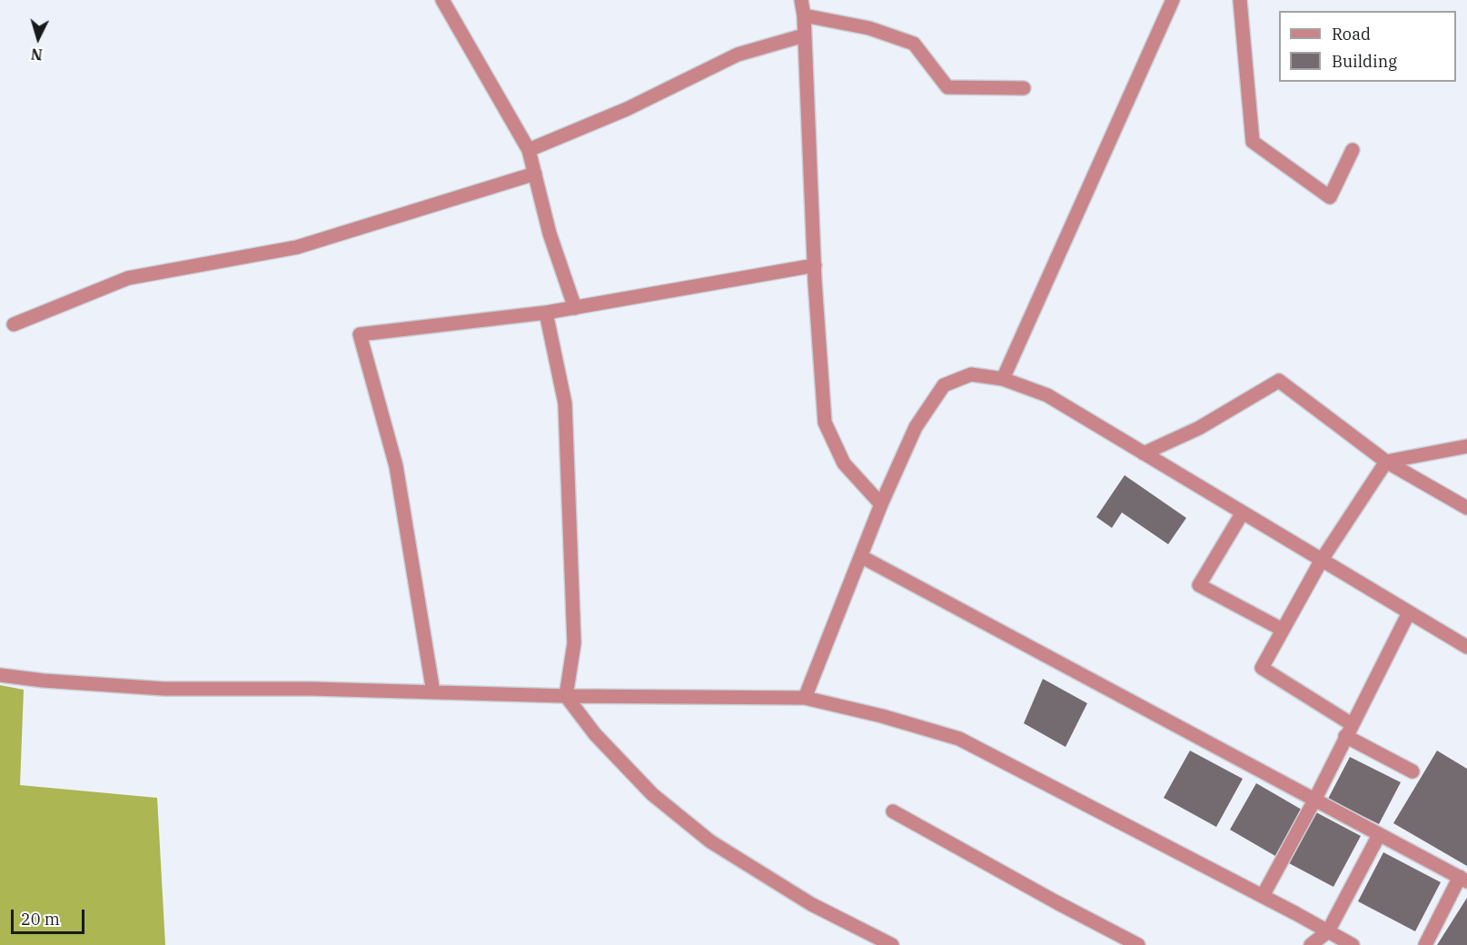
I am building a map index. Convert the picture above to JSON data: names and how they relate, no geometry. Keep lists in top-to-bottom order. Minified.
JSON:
{"legend":["Road","Building"],"scale_bar":"20 m","north":"bottom"}
